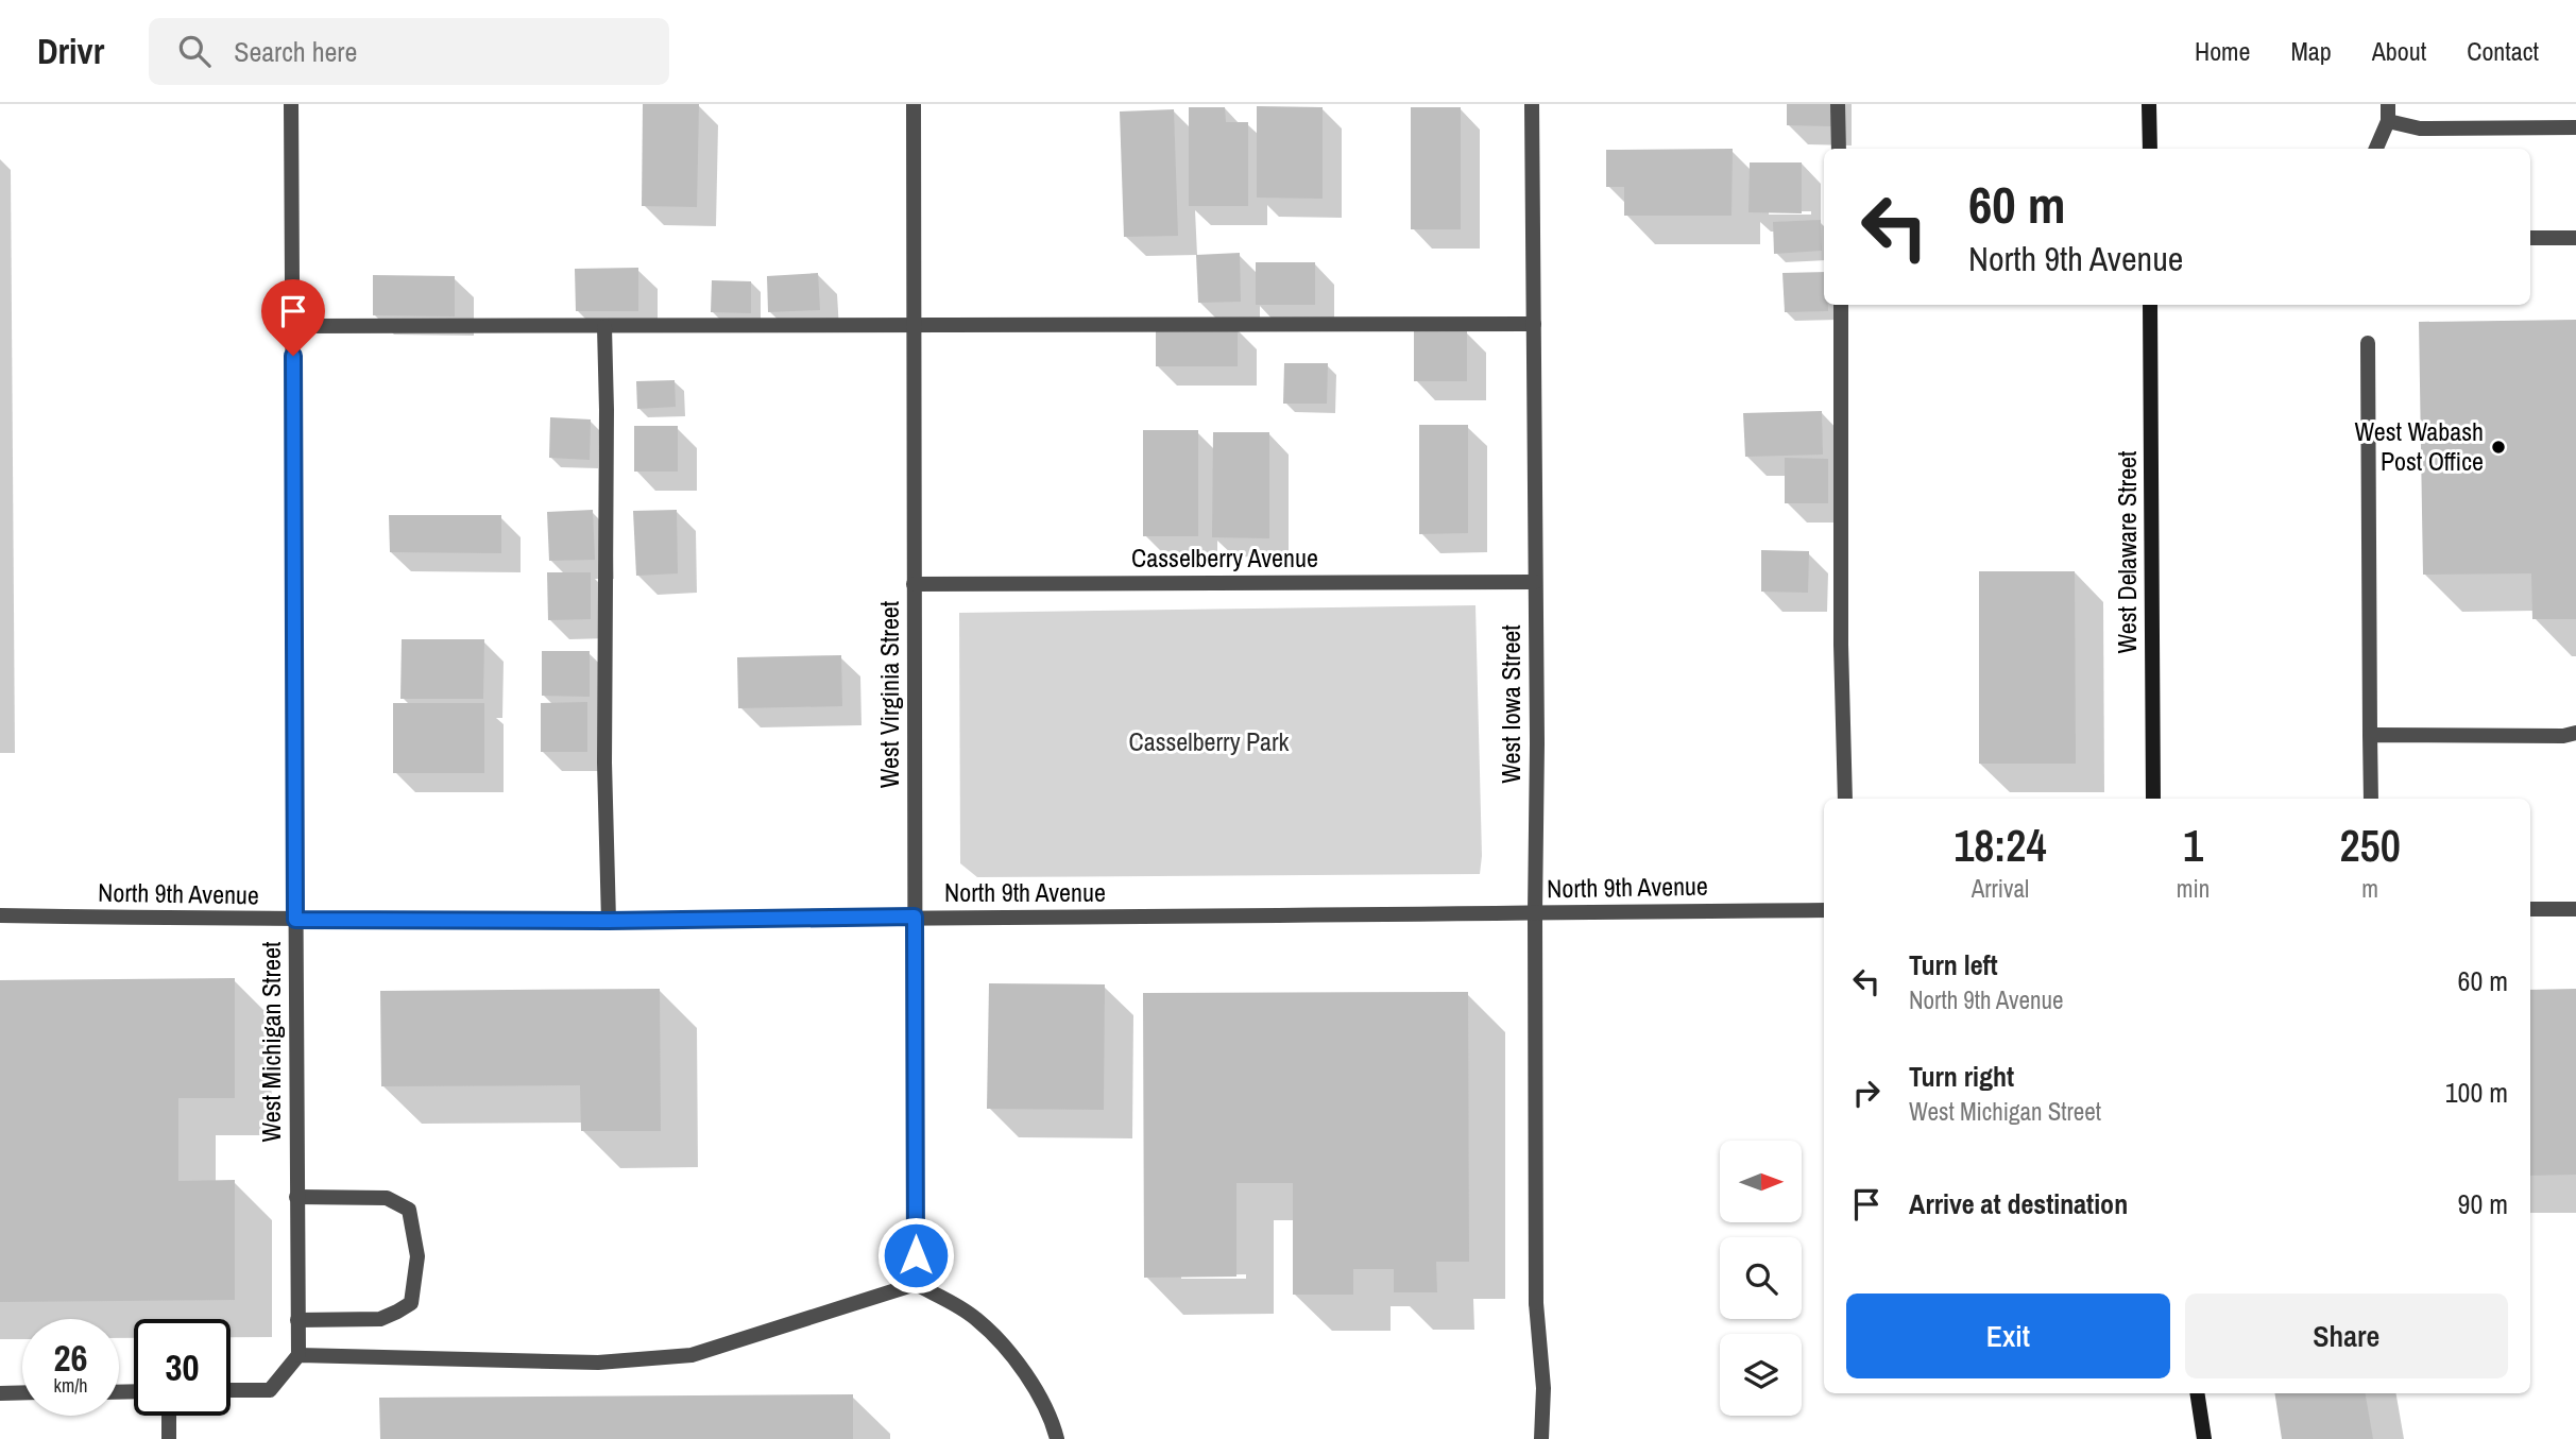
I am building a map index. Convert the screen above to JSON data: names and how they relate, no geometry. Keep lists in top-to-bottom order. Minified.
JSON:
{"streets":{"main road":["West Delaware Street"],"street":["Casselberry Avenue","West Virginia Street","West Iowa Street","North 9th Avenue","West Michigan Street"]},"crossings":[["Casselberry Avenue","West Virginia Street"],["Casselberry Avenue","West Iowa Street"],["West Virginia Street","North 9th Avenue"],["West Iowa Street","North 9th Avenue"],["North 9th Avenue","West Michigan Street"]],"parks":["Casselberry Park"],"places":["West Wabash Post Office"],"north":"right","page":{"header":"Drivr","search":"Search here","nav":["Home","Map","About","Contact"],"turn":["60 m","North 9th Avenue"],"eta":["18:24","Arrival","1","min","250","m"],"list":[{"name":"Turn left","note":"North 9th Avenue","value":"60 m"},{"name":"Turn right","note":"West Michigan Street","value":"100 m"},{"name":"Arrive at destination","value":"90 m"}],"buttons":["Exit","Share"],"speed":"26 km/h","limit":"30"}}
